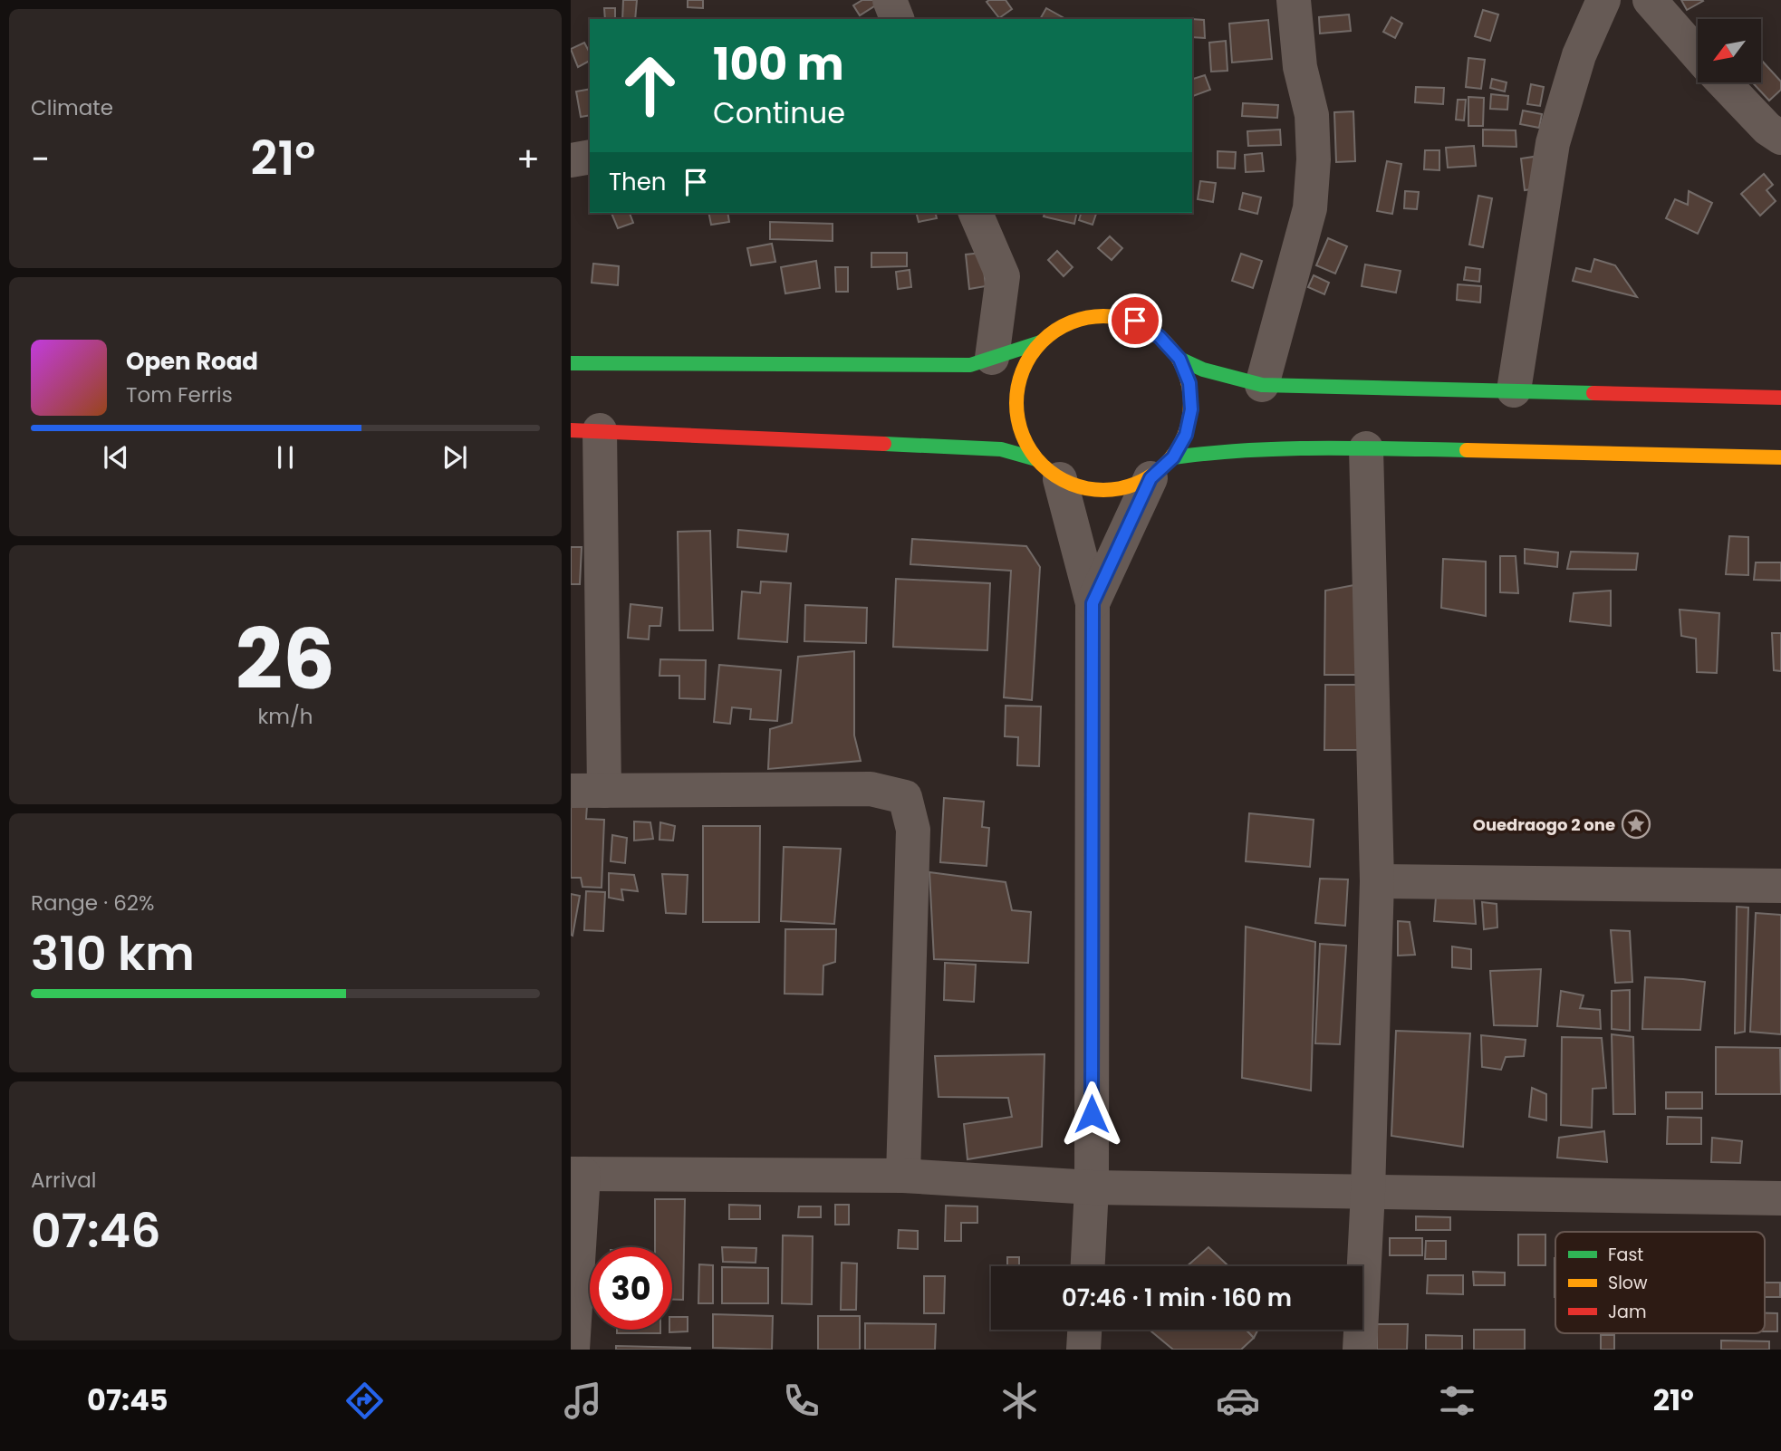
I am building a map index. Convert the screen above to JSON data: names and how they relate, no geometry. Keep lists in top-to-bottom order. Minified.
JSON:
{"places":{"place":["Ouedraogo 2 one"]},"legend":["Fast","Slow","Jam"],"north":"bottom left","page":{"tile":["Climate",["26","km/h"],["Range · 62%","310 km"],["Arrival","07:46"]],"turn":["100 m","Continue"],"heat":["−","21°","+"],"then":"Then","song":["Open Road","Tom Ferris"],"limit":"30","trip":"07:46 · 1 min · 160 m","tabs":["07:45","21°"]}}
